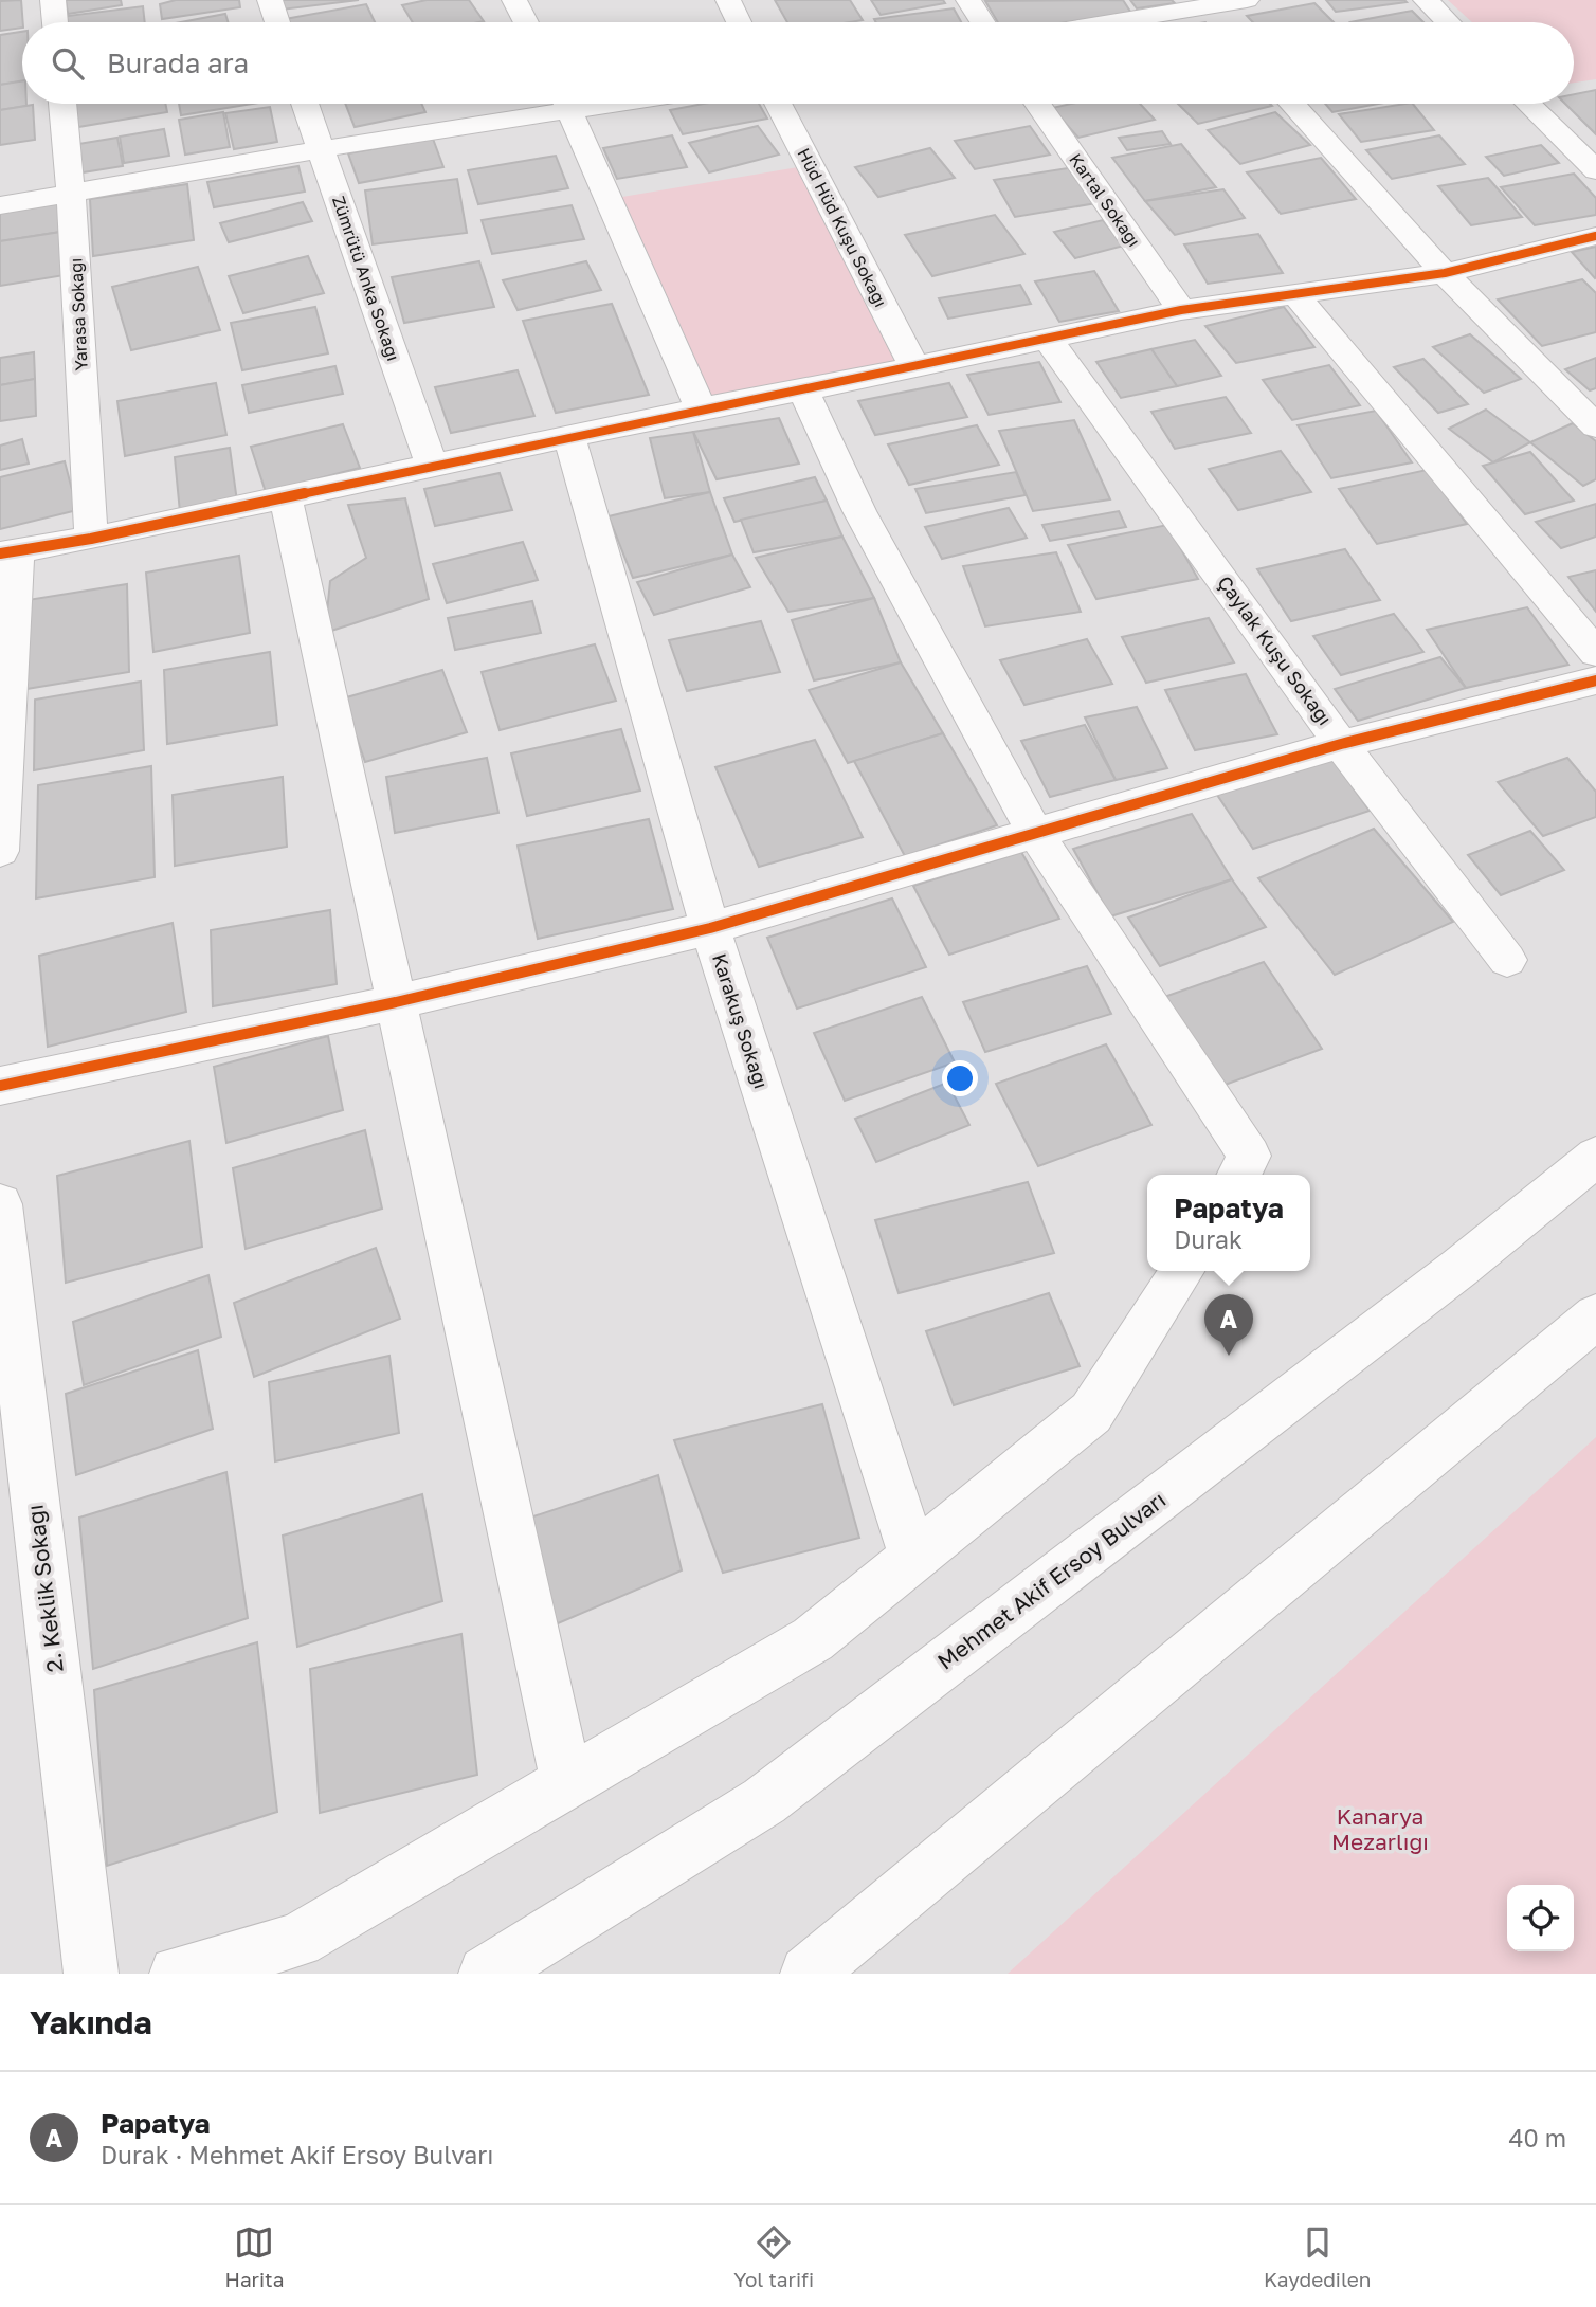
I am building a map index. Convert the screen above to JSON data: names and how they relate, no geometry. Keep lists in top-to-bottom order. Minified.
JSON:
{"streets":{"street":["Kartal Sokağı","Hüd Hüd Kuşu Sokağı","Zümrütü Anka Sokağı","Yarasa Sokağı","Çaylak Kuşu Sokağı","Karakuş Sokağı","Mehmet Akif Ersoy Bulvarı","2. Keklik Sokağı"]},"parks":["Kanarya Mezarlığı"],"page":{"search":"Burada ara","popup":["Papatya","Durak"],"pins":"A","heading":"Yakında","list":[{"mark":"A","name":"Papatya","note":"Durak · Mehmet Akif Ersoy Bulvarı","value":"40 m"}],"nav":["Harita","Yol tarifi","Kaydedilen"]}}
